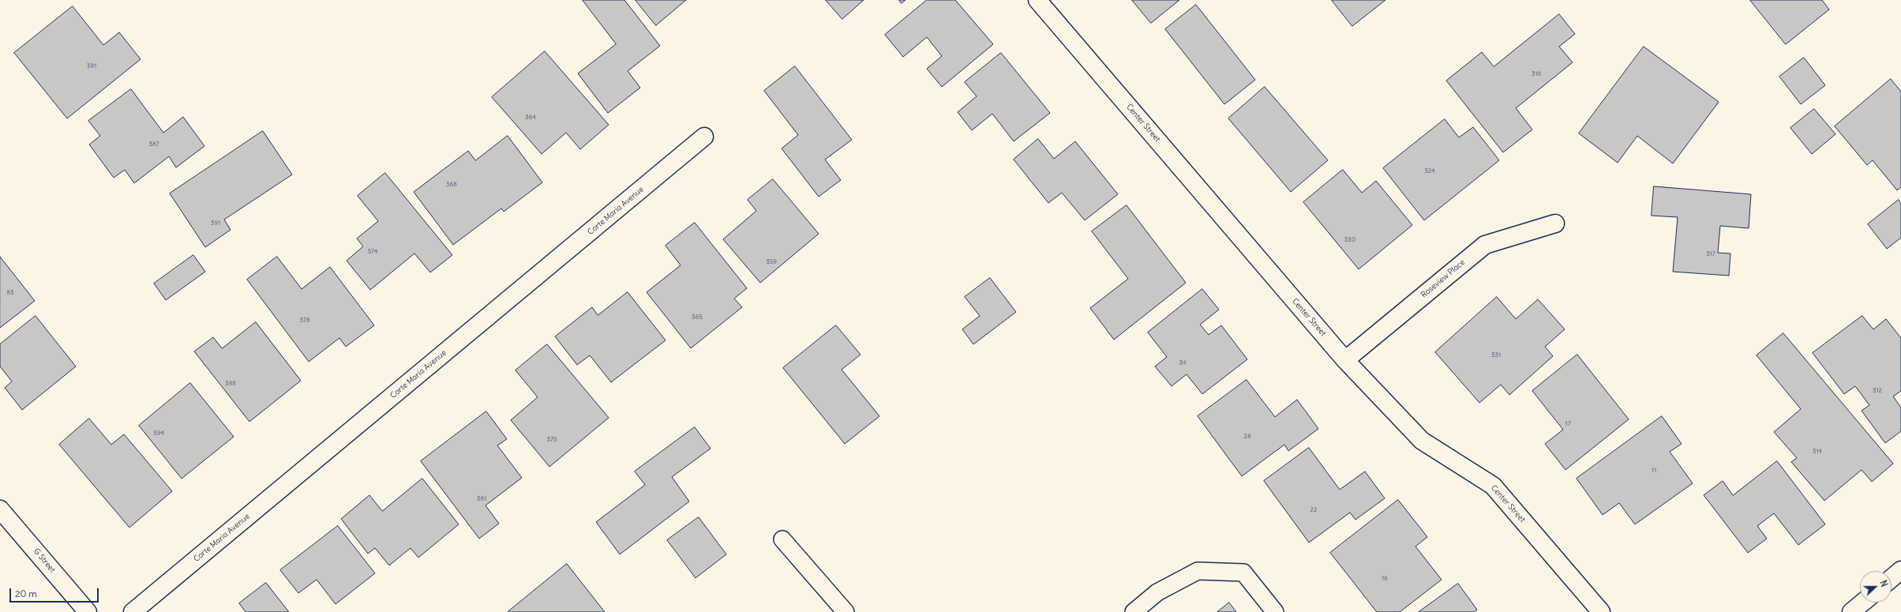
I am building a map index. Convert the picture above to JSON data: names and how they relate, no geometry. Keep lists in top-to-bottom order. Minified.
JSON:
{"streets":{"street":["Center Street","Corte Maria Avenue","Roseview Place","G Street"]},"crossings":[["Center Street","Roseview Place"]],"house_numbers":["381","318","364","387","324","368","391","330","374","317","359","83","365","378","331","34","388","312","17","394","28","375","314","11","381","22","16"],"scale_bar":"20 m","north":"right"}
